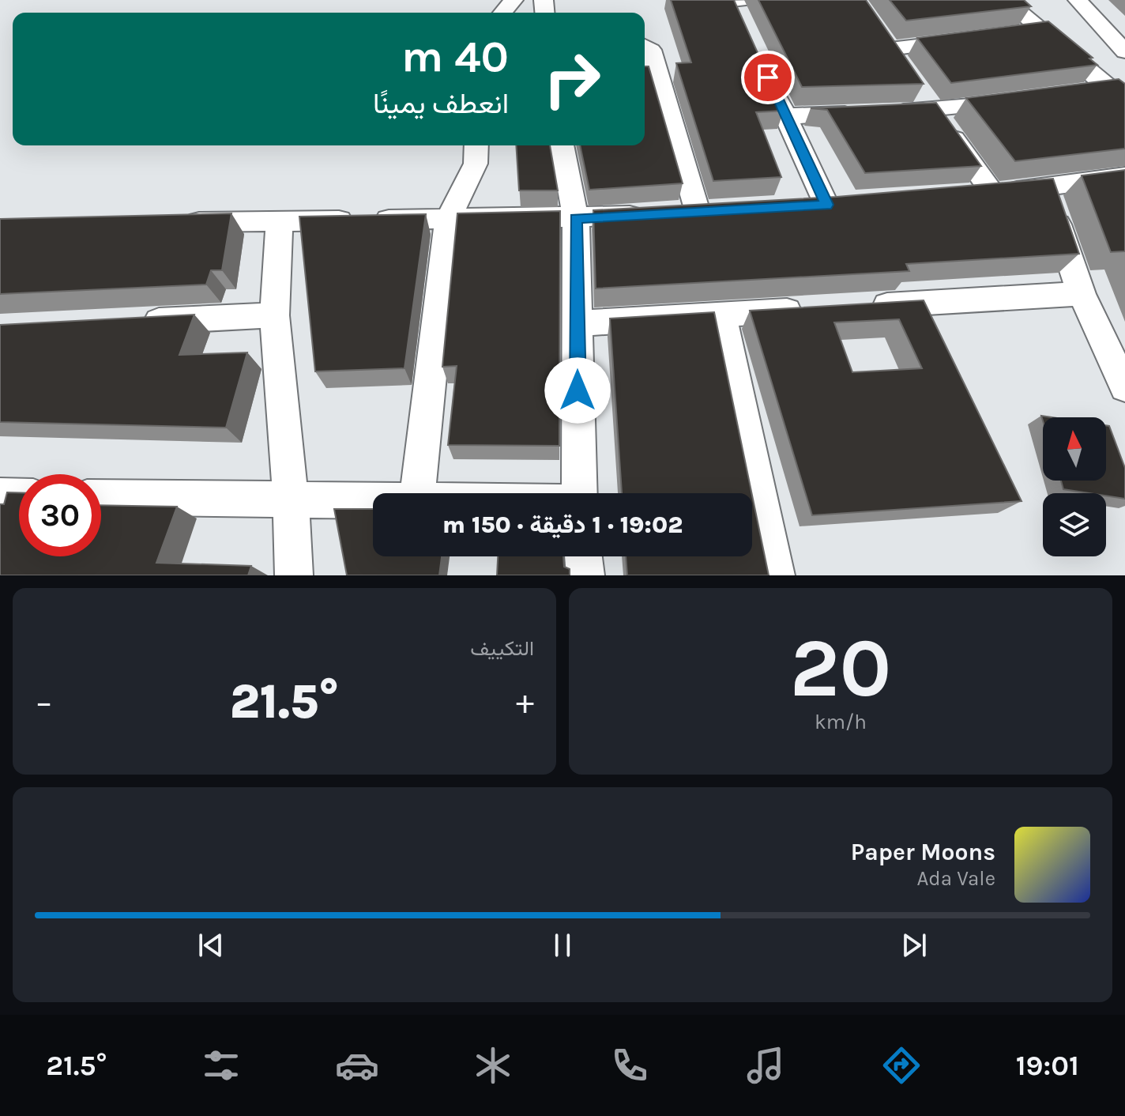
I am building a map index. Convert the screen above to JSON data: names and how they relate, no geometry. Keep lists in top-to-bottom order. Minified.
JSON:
{"north":"top","page":{"turn":["40 m","انعطف يمينًا"],"limit":"30","trip":"19:02 · 1 دقيقة · 150 m","tile":[["20","km/h"],"التكييف"],"heat":["−","21.5°","+"],"song":["Paper Moons","Ada Vale"],"tabs":["19:01","21.5°"]}}
